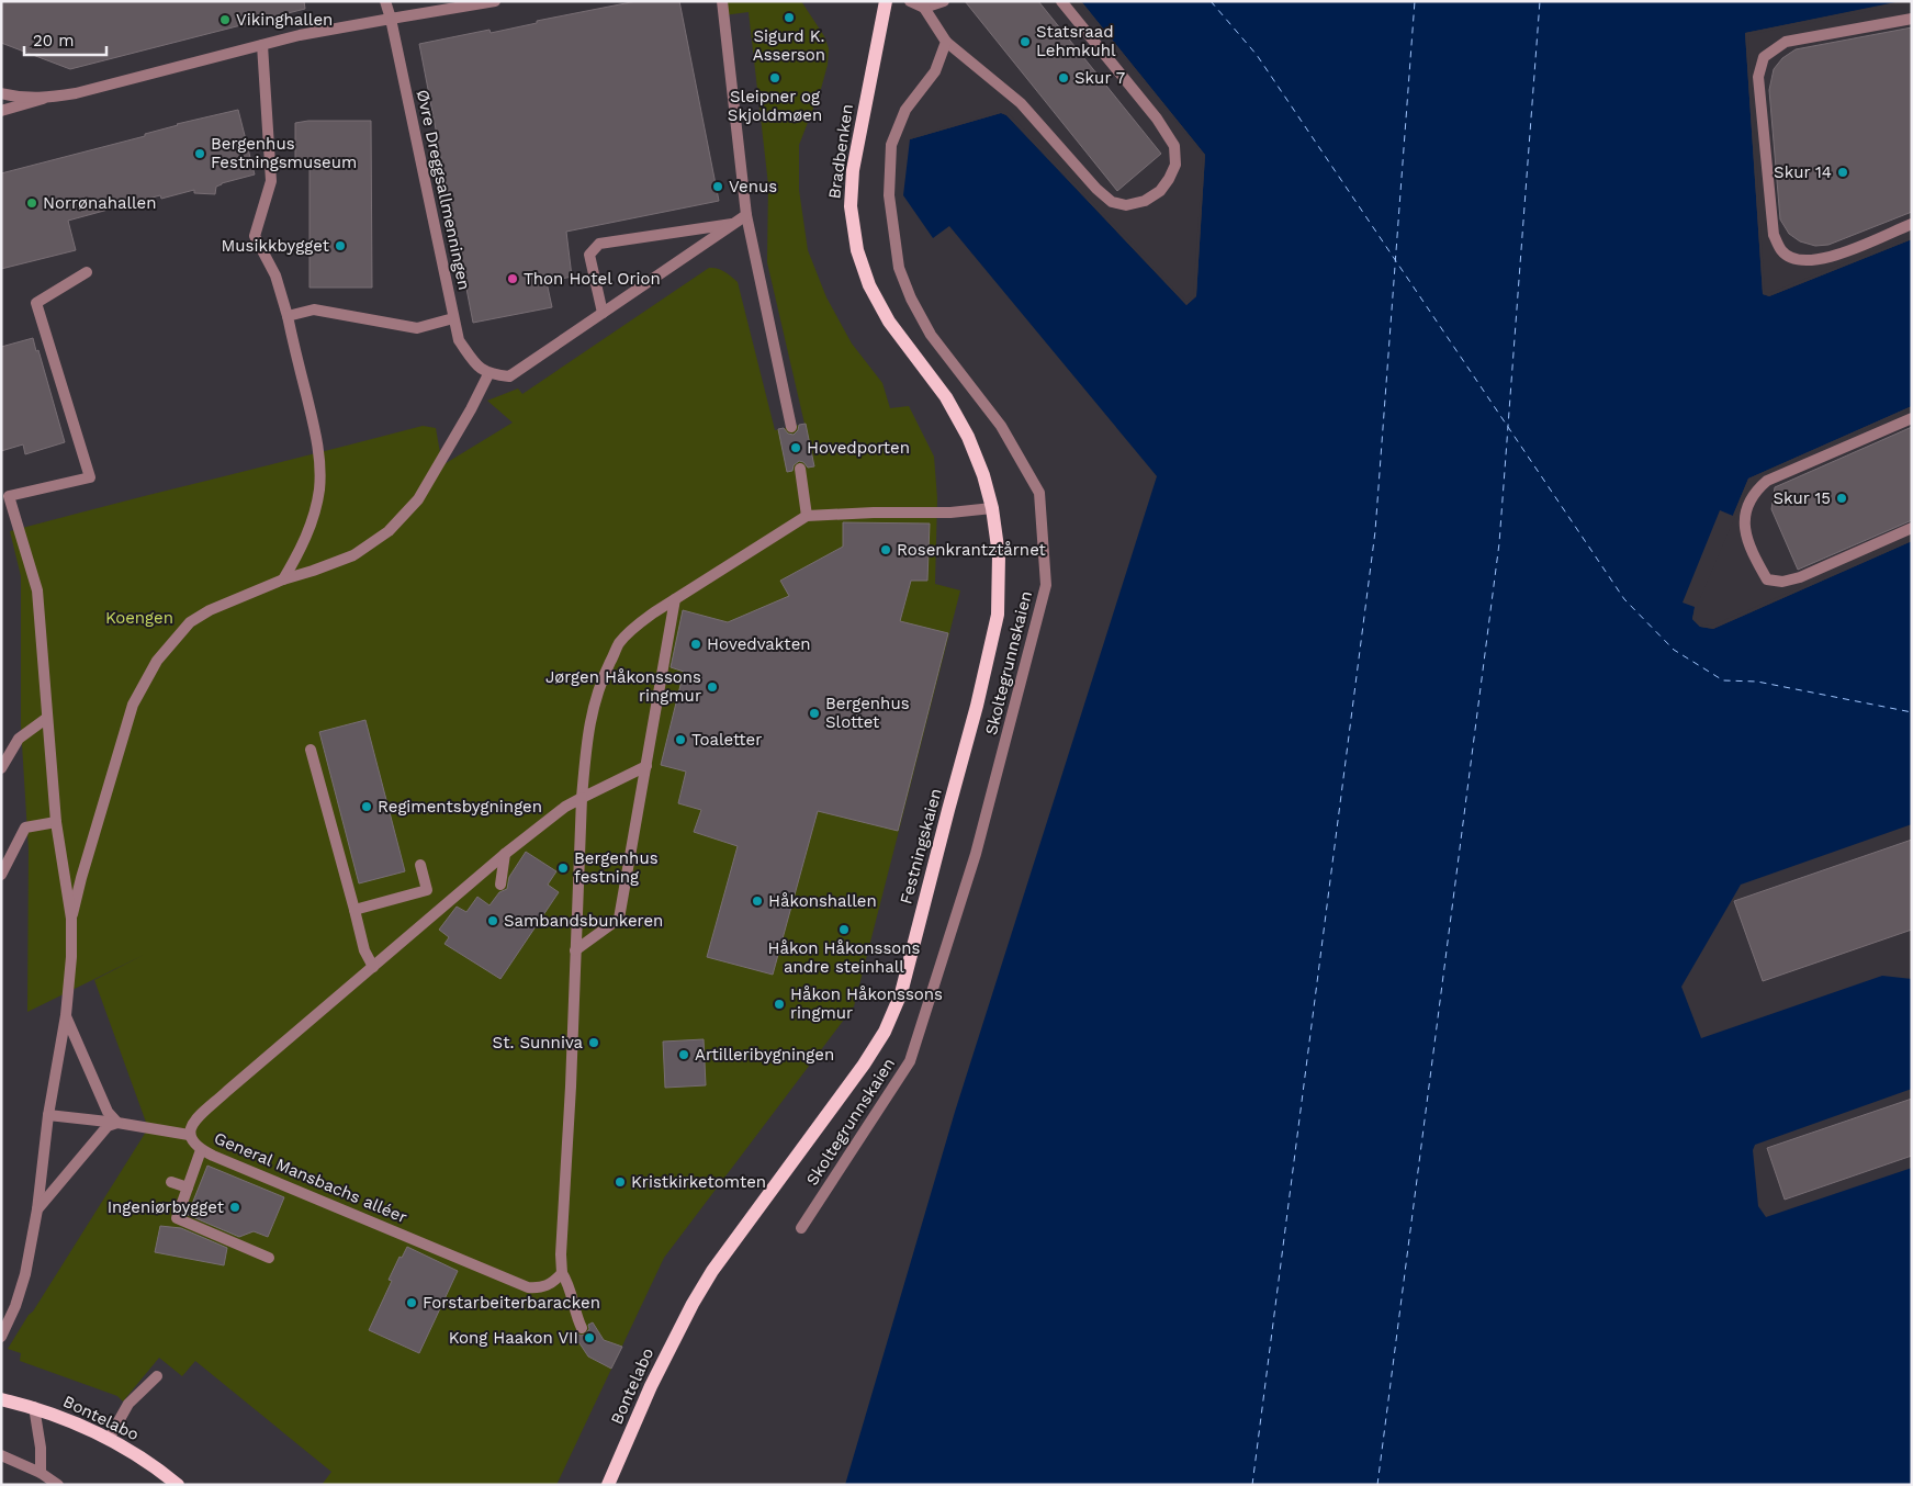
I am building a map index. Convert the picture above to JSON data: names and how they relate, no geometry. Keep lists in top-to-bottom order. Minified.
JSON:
{"streets":{"main road":["Bradbenken","Festningskaien","Bontelabo"],"street":["Øvre Dreggsallmenningen","Skoltegrunnskaien","General Mansbachs alléer"]},"crossings":[["Bradbenken","Festningskaien"],["Festningskaien","Bontelabo"]],"parks":["Koengen"],"places":["Sigurd K. Asserson","Vikinghallen","Statsraad Lehmkuhl","Sleipner og Skjoldmøen","Skur 7","Bergenhus Festningsmuseum","Skur 14","Venus","Norrønahallen","Musikkbygget","Thon Hotel Orion","Hovedporten","Skur 15","Rosenkrantztårnet","Hovedvakten","Jørgen Håkonssons ringmur","Bergenhus Slottet","Toaletter","Regimentsbygningen","Bergenhus festning","Håkonshallen","Sambandsbunkeren","Håkon Håkonssons andre steinhall","Håkon Håkonssons ringmur","St. Sunniva","Artilleribygningen","Kristkirketomten","Ingeniørbygget","Forstarbeiterbaracken","Kong Haakon VII"],"scale_bar":"20 m"}
